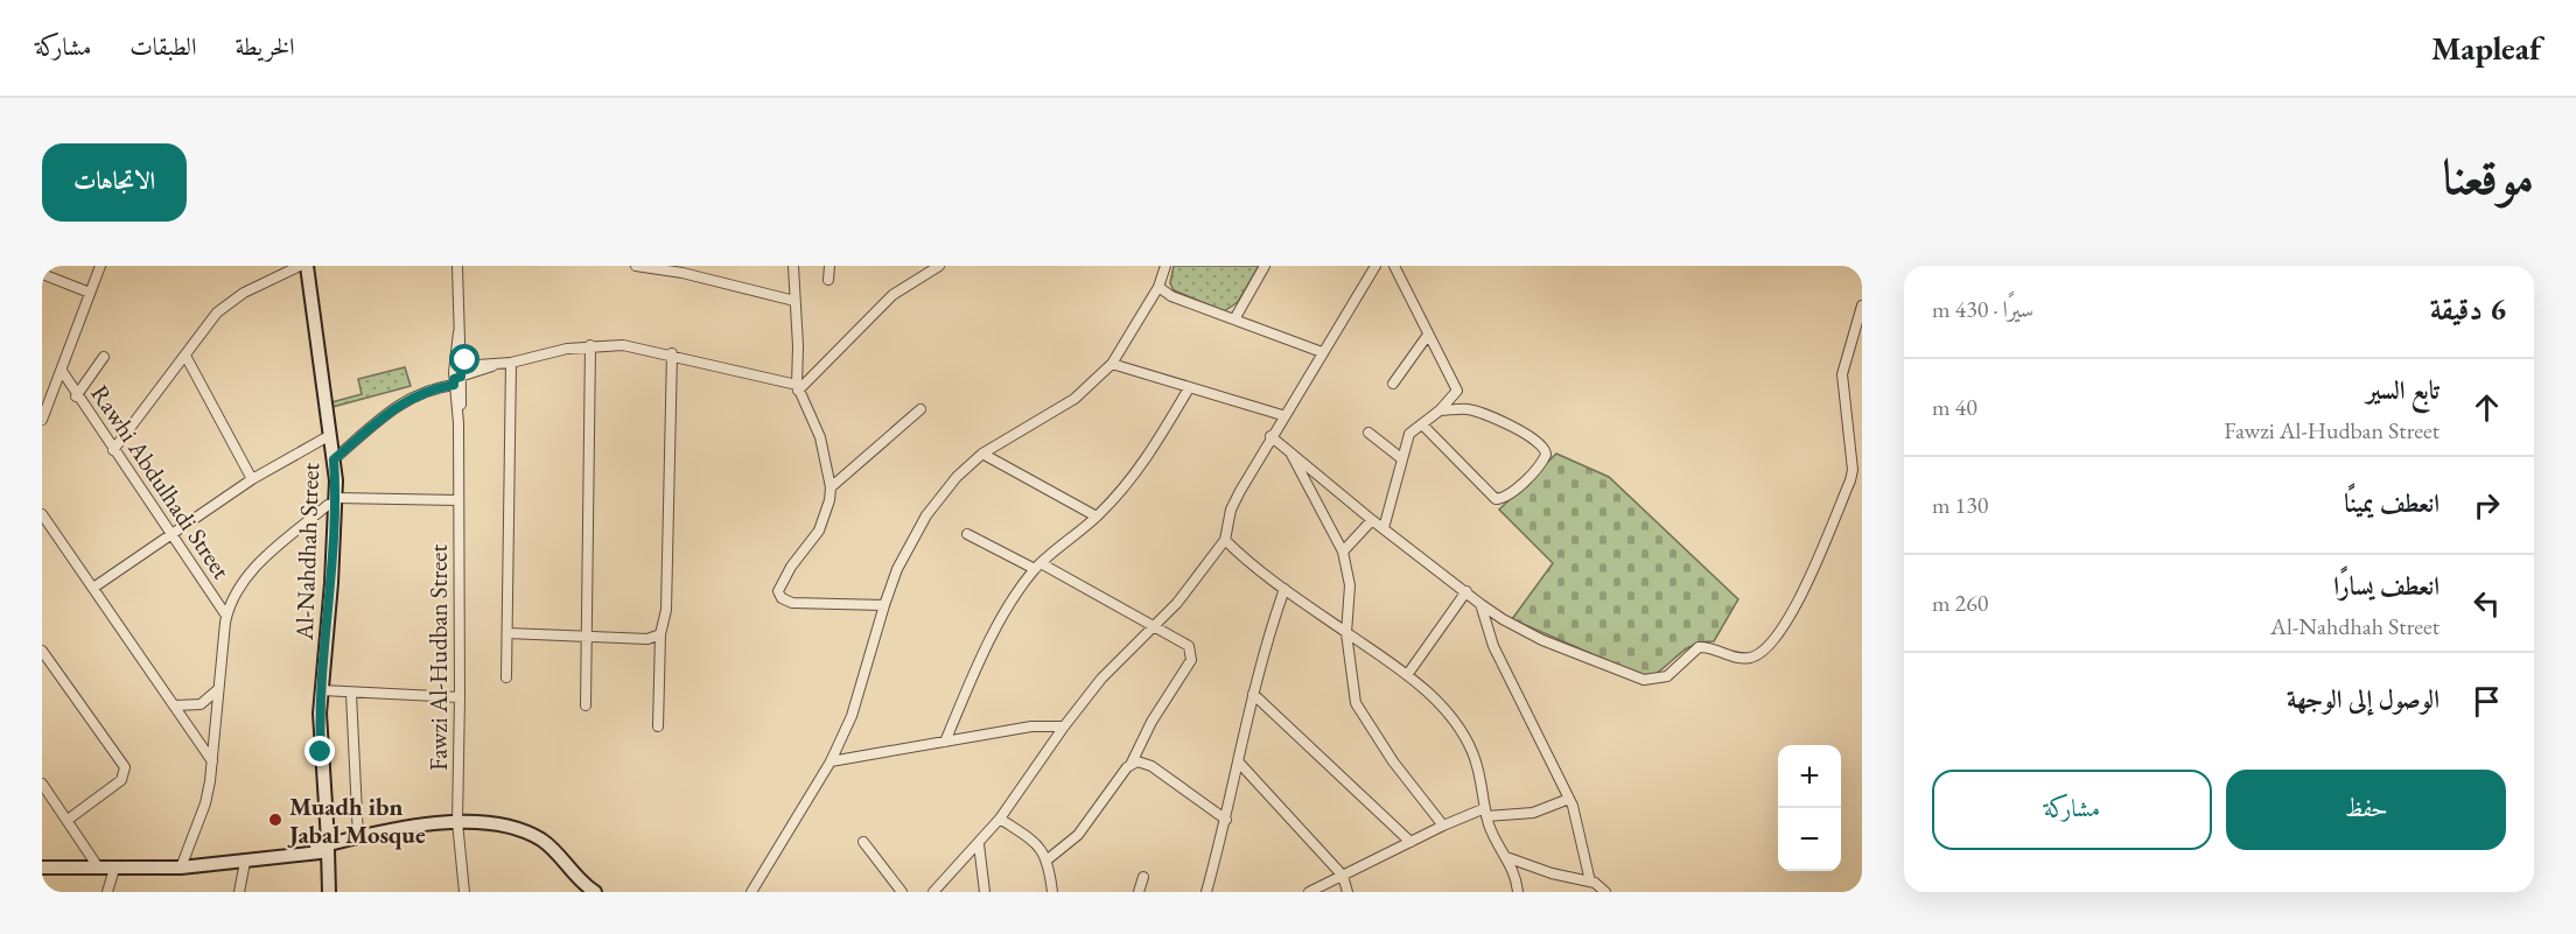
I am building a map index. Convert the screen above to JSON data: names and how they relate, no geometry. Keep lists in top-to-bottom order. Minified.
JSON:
{"streets":{"street":["Rawhi Abdulhadi Street","Al-Nahdhah Street","Fawzi Al-Hudban Street"]},"places":["Muadh ibn Jabal Mosque"],"page":{"header":"Mapleaf","nav":["الخريطة","الطبقات","مشاركة"],"title":"موقعنا","buttons":["الاتجاهات",["حفظ","مشاركة"]],"heading":["6 دقيقة","سيرًا · 430 m"],"list":[["تابع السير","Fawzi Al-Hudban Street","40 m"],["انعطف يمينًا","130 m"],["انعطف يسارًا","Al-Nahdhah Street","260 m"],"الوصول إلى الوجهة"],"map_buttons":["+","−"]}}
